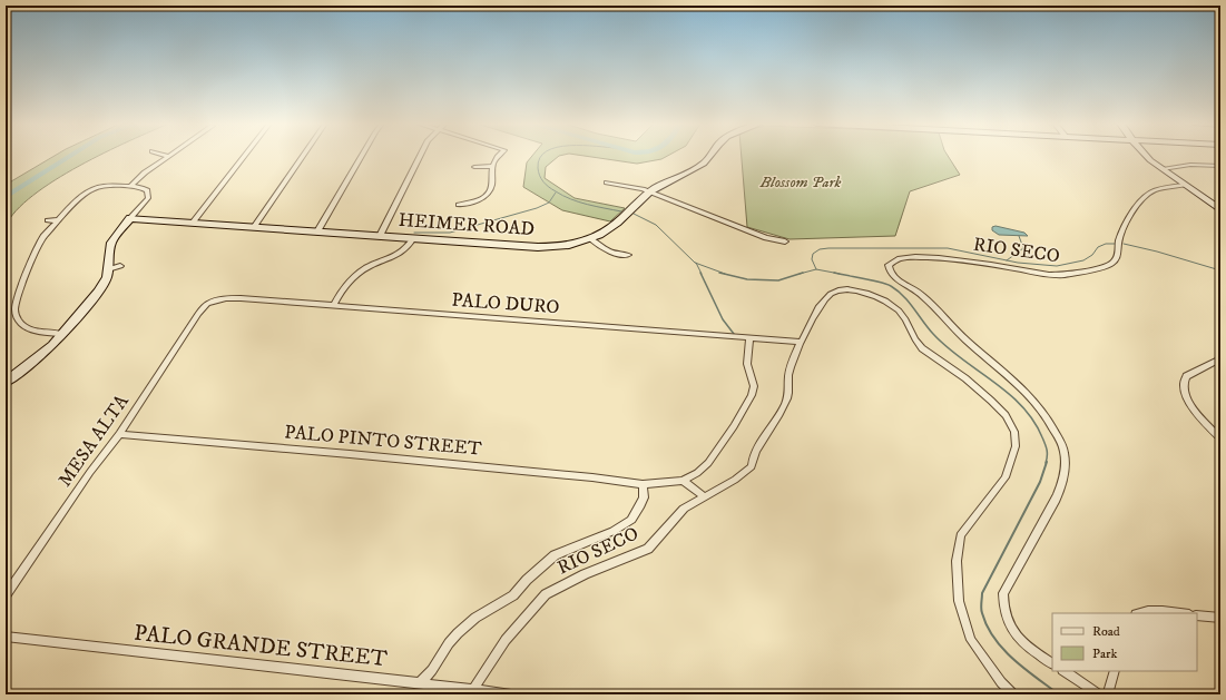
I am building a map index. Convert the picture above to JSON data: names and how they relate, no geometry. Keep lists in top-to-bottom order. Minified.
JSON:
{"streets":{"street":["HEIMER ROAD","RIO SECO","PALO DURO","MESA ALTA","PALO PINTO STREET","PALO GRANDE STREET"]},"crossings":[["RIO SECO","PALO DURO"],["RIO SECO","PALO PINTO STREET"],["RIO SECO","PALO GRANDE STREET"],["PALO DURO","MESA ALTA"],["MESA ALTA","PALO PINTO STREET"]],"parks":["Blossom Park"],"legend":["Road","Park"]}
